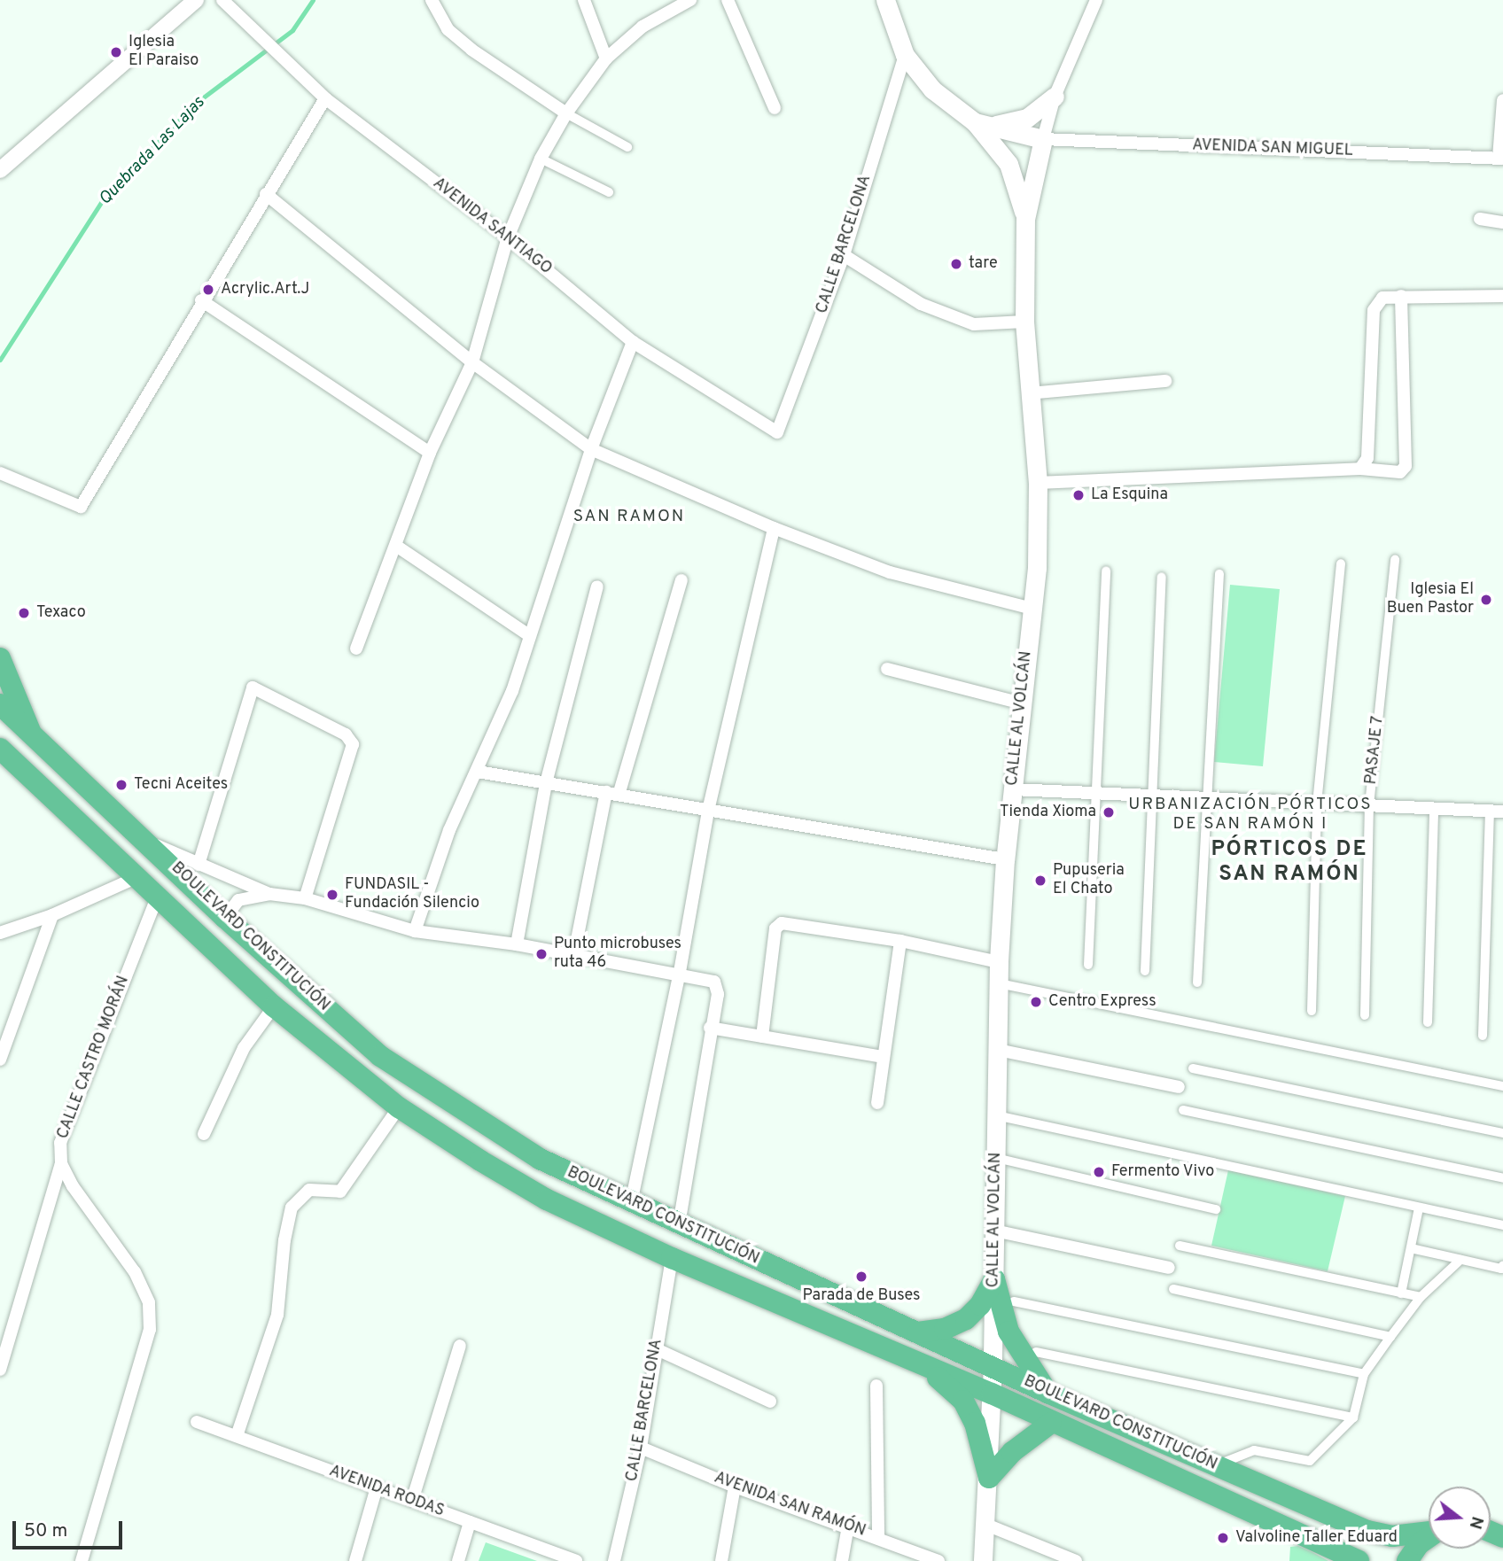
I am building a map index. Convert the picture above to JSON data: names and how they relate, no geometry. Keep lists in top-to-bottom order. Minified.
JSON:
{"streets":{"highway":["BOULEVARD CONSTITUCIÓN"],"main road":["CALLE AL VOLCÁN"],"street":["AVENIDA SAN MIGUEL","AVENIDA SANTIAGO","CALLE BARCELONA","PASAJE 7","CALLE CASTRO MORÁN","AVENIDA RODAS","AVENIDA SAN RAMÓN"]},"crossings":[["AVENIDA SAN MIGUEL","CALLE AL VOLCÁN"],["AVENIDA SANTIAGO","CALLE BARCELONA"],["CALLE BARCELONA","BOULEVARD CONSTITUCIÓN"],["CALLE BARCELONA","AVENIDA SAN RAMÓN"],["CALLE AL VOLCÁN","BOULEVARD CONSTITUCIÓN"],["BOULEVARD CONSTITUCIÓN","CALLE CASTRO MORÁN"]],"districts":["SAN RAMON","URBANIZACIÓN PÓRTICOS DE SAN RAMÓN I","PÓRTICOS DE SAN RAMÓN"],"water":["Quebrada Las Lajas"],"places":["Iglesia El Paraiso","tare","Acrylic.Art.J","La Esquina","Iglesia El Buen Pastor","Texaco","Tecni Aceites","Tienda Xioma","Pupuseria El Chato","FUNDASIL - Fundación Silencio","Punto microbuses ruta 46","Centro Express","Fermento Vivo","Parada de Buses","Valvoline Taller Eduard"],"scale_bar":"50 m","north":"right"}
